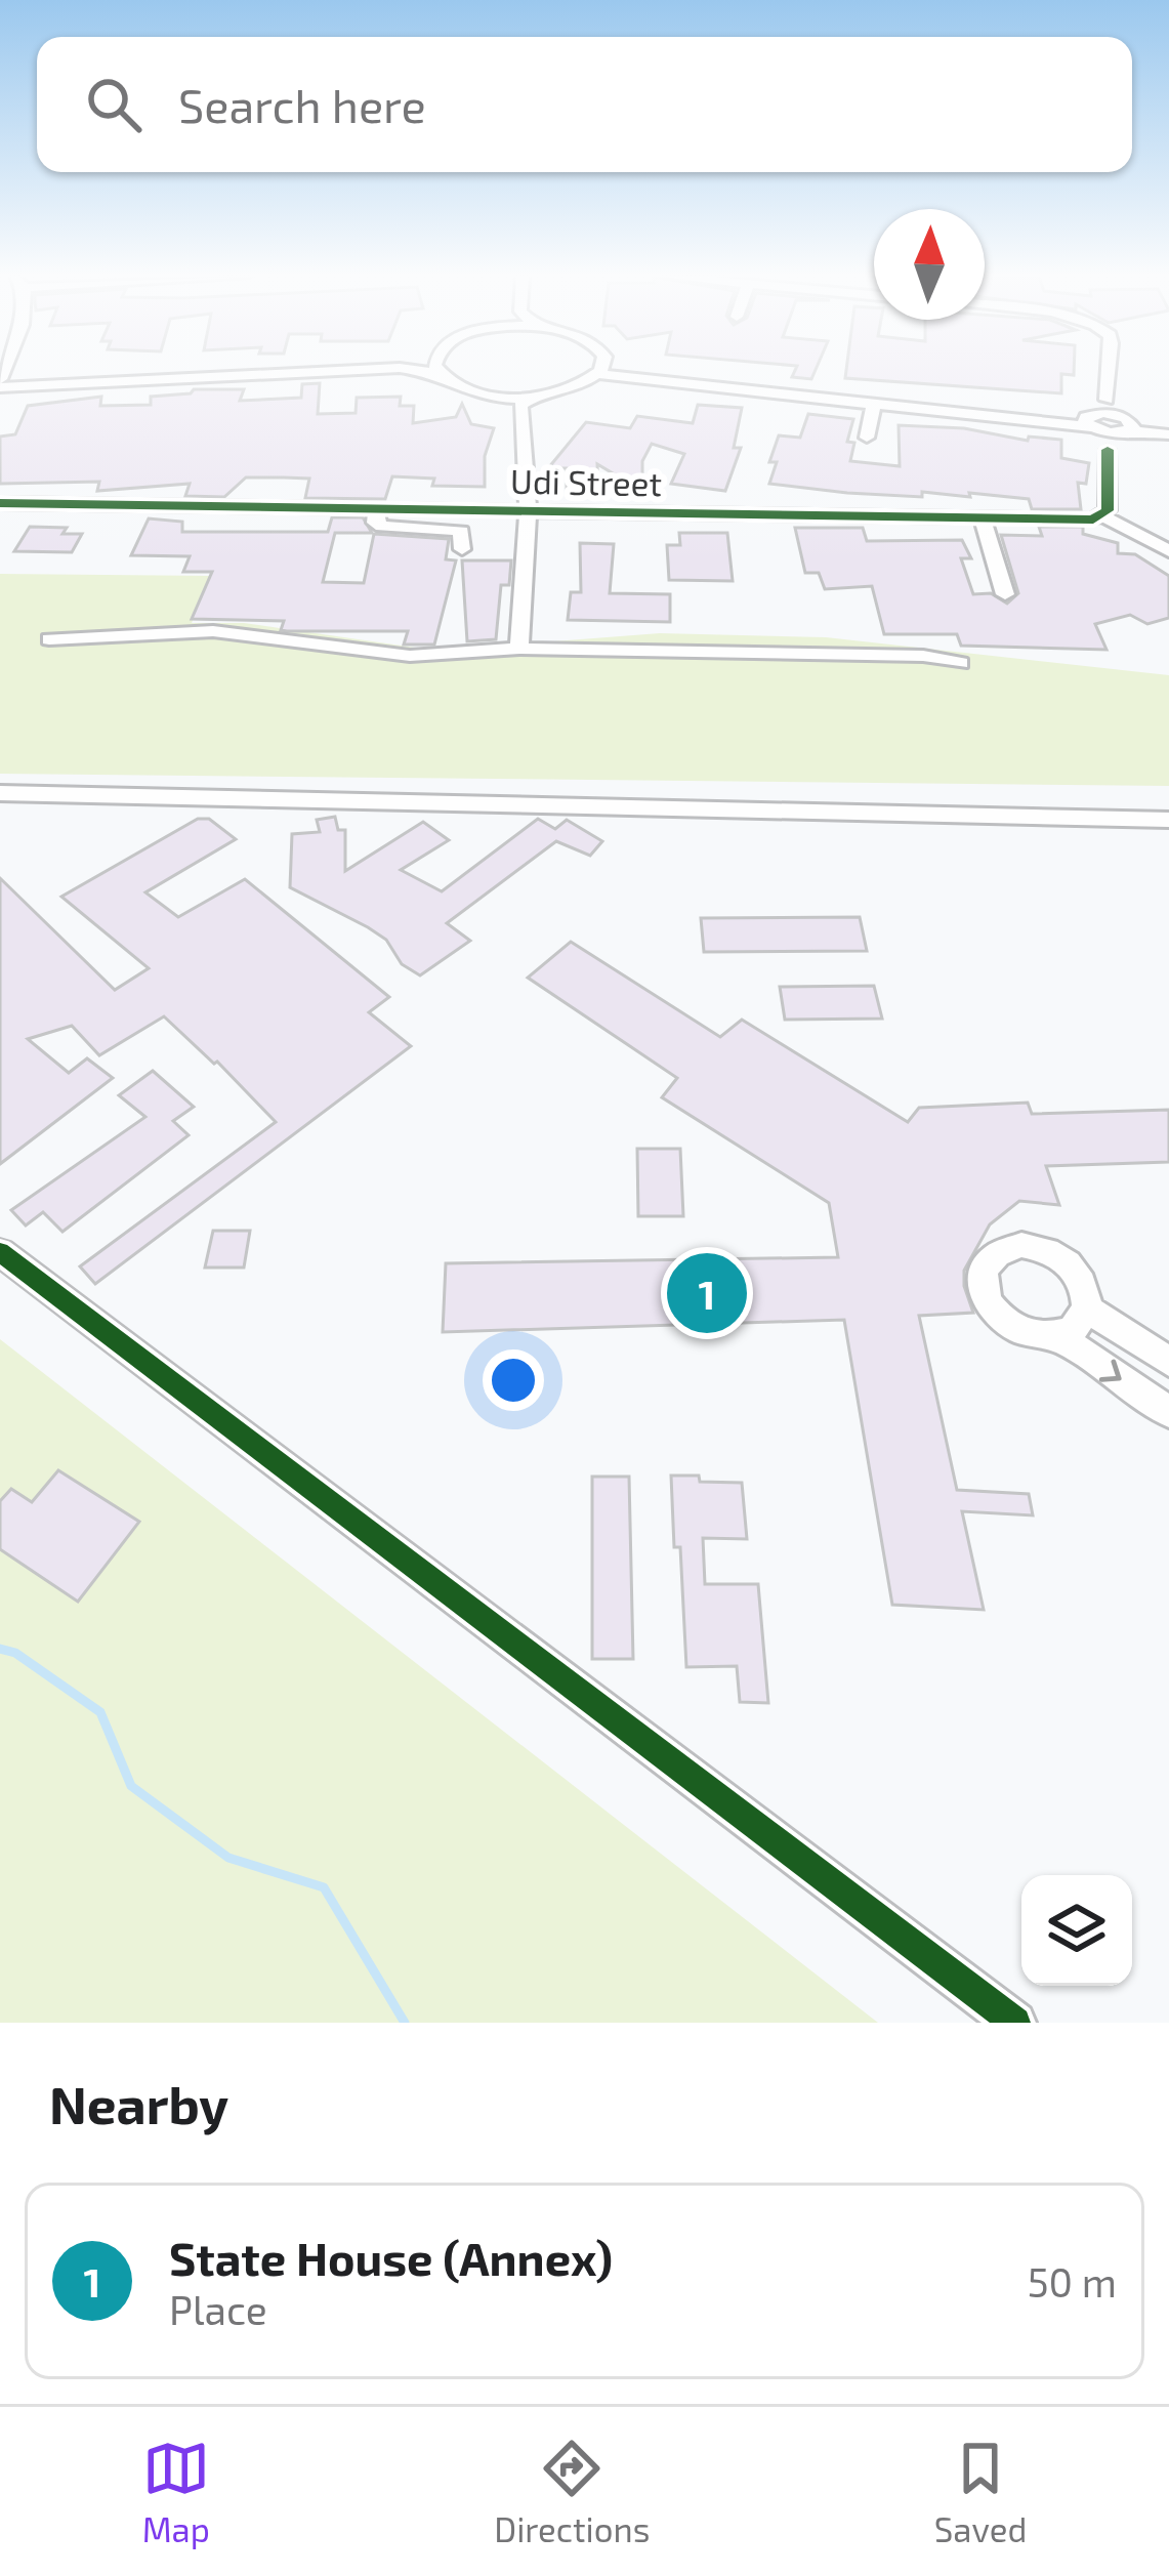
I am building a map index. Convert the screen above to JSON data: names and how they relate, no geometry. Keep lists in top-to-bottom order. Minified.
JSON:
{"streets":{"street":["Udi Street"]},"north":"top","page":{"search":"Search here","pins":"1","heading":"Nearby","list":[{"mark":"1","name":"State House (Annex)","note":"Place","value":"50 m"}],"nav":["Map","Directions","Saved"]}}
